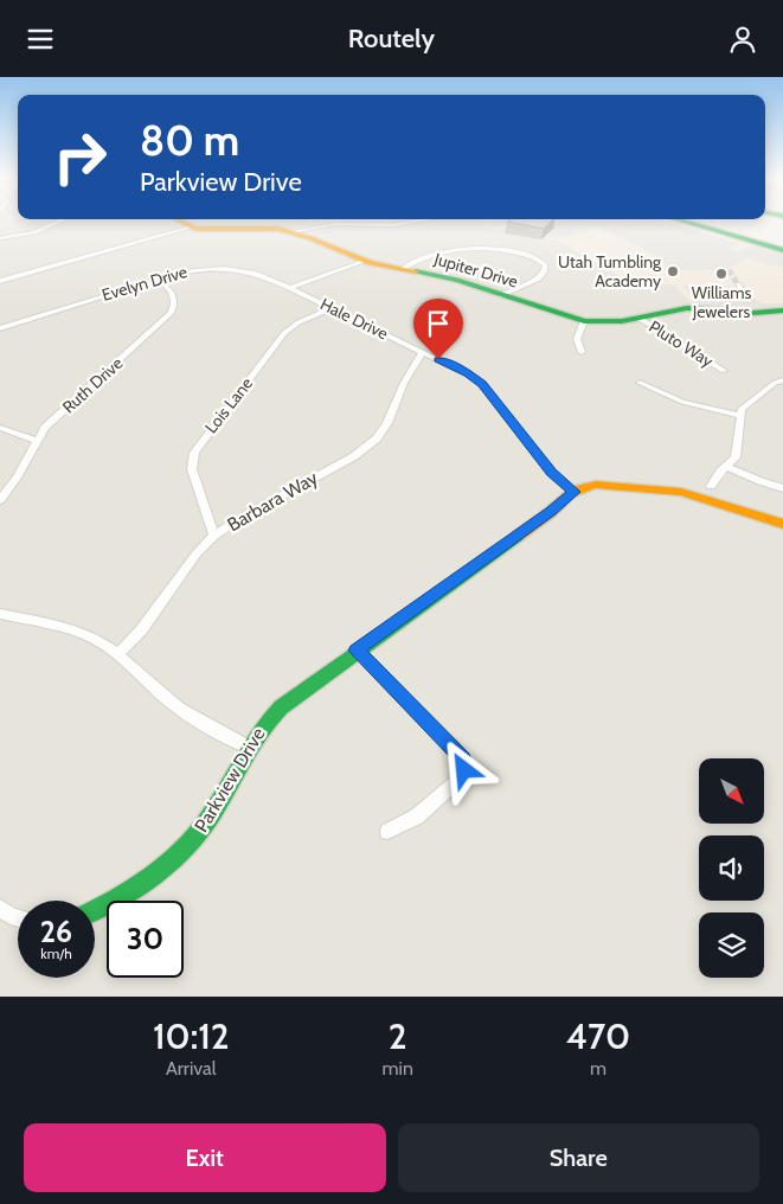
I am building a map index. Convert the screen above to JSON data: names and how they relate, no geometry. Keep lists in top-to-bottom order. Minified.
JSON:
{"streets":{"main road":["Jupiter Drive","Parkview Drive"],"street":["Evelyn Drive","Hale Drive","Pluto Way","Ruth Drive","Lois Lane","Barbara Way"]},"crossings":[["Jupiter Drive","Pluto Way"],["Evelyn Drive","Hale Drive"],["Evelyn Drive","Ruth Drive"],["Hale Drive","Lois Lane"],["Hale Drive","Barbara Way"],["Hale Drive","Parkview Drive"],["Lois Lane","Barbara Way"]],"places":["Utah Tumbling Academy","Williams Jewelers"],"north":"bottom right","page":{"header":"Routely","turn":["80 m","Parkview Drive"],"speed":"26 km/h","limit":"30","eta":["10:12","Arrival","2","min","470","m"],"buttons":["Exit","Share"]}}
